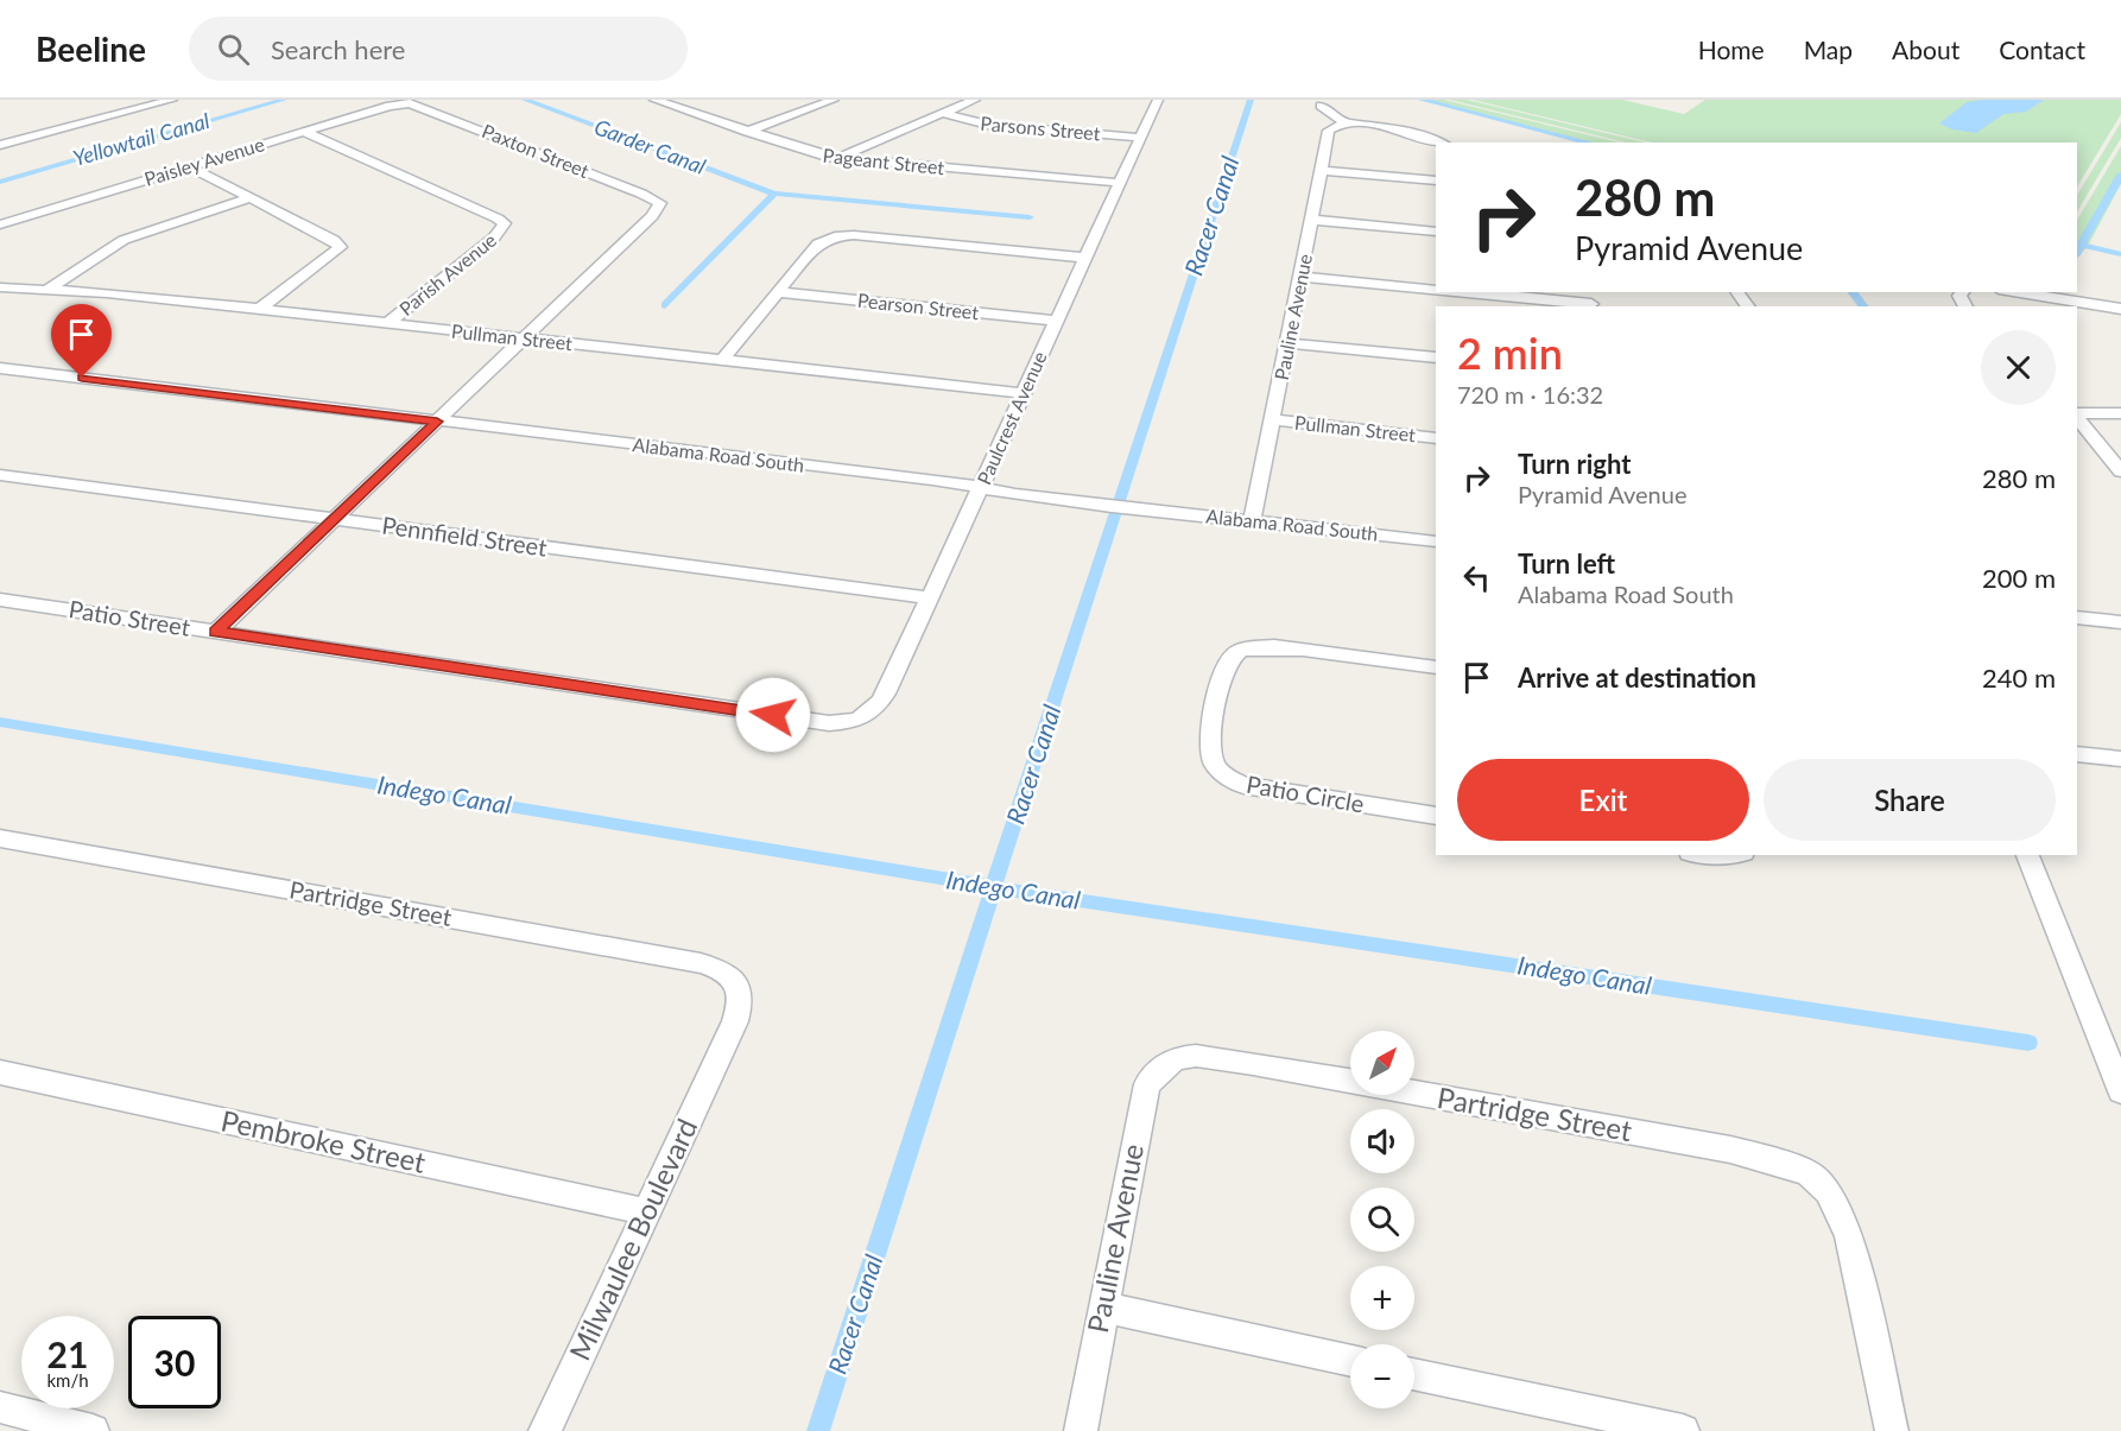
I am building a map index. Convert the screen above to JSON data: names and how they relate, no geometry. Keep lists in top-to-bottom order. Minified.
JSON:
{"streets":{"street":["Parsons Street","Paxton Street","Paisley Avenue","Pageant Street","Parish Avenue","Pearson Street","Pauline Avenue","Pullman Street","Paulcrest Avenue","Alabama Road South","Pennfield Street","Patio Street","Patio Circle","Partridge Street","Pembroke Street","Milwaulee Boulevard"]},"crossings":[["Parsons Street","Paulcrest Avenue"],["Paxton Street","Paisley Avenue"],["Paxton Street","Pullman Street"],["Paisley Avenue","Parish Avenue"],["Pageant Street","Paulcrest Avenue"],["Parish Avenue","Pullman Street"],["Pearson Street","Paulcrest Avenue"],["Pauline Avenue","Pullman Street"],["Pauline Avenue","Alabama Road South"],["Pauline Avenue","Partridge Street"],["Pullman Street","Paulcrest Avenue"],["Paulcrest Avenue","Alabama Road South"],["Paulcrest Avenue","Pennfield Street"],["Paulcrest Avenue","Patio Street"],["Partridge Street","Milwaulee Boulevard"],["Pembroke Street","Milwaulee Boulevard"]],"water":["Yellowtail Canal","Garder Canal","Racer Canal","Indego Canal"],"north":"top right","page":{"header":"Beeline","search":"Search here","nav":["Home","Map","About","Contact"],"turn":["280 m","Pyramid Avenue"],"heading":["2 min","720 m · 16:32"],"list":[{"name":"Turn right","note":"Pyramid Avenue","value":"280 m"},{"name":"Turn left","note":"Alabama Road South","value":"200 m"},{"name":"Arrive at destination","value":"240 m"}],"buttons":["Exit","Share"],"map_buttons":["+","−"],"speed":"21 km/h","limit":"30"}}
